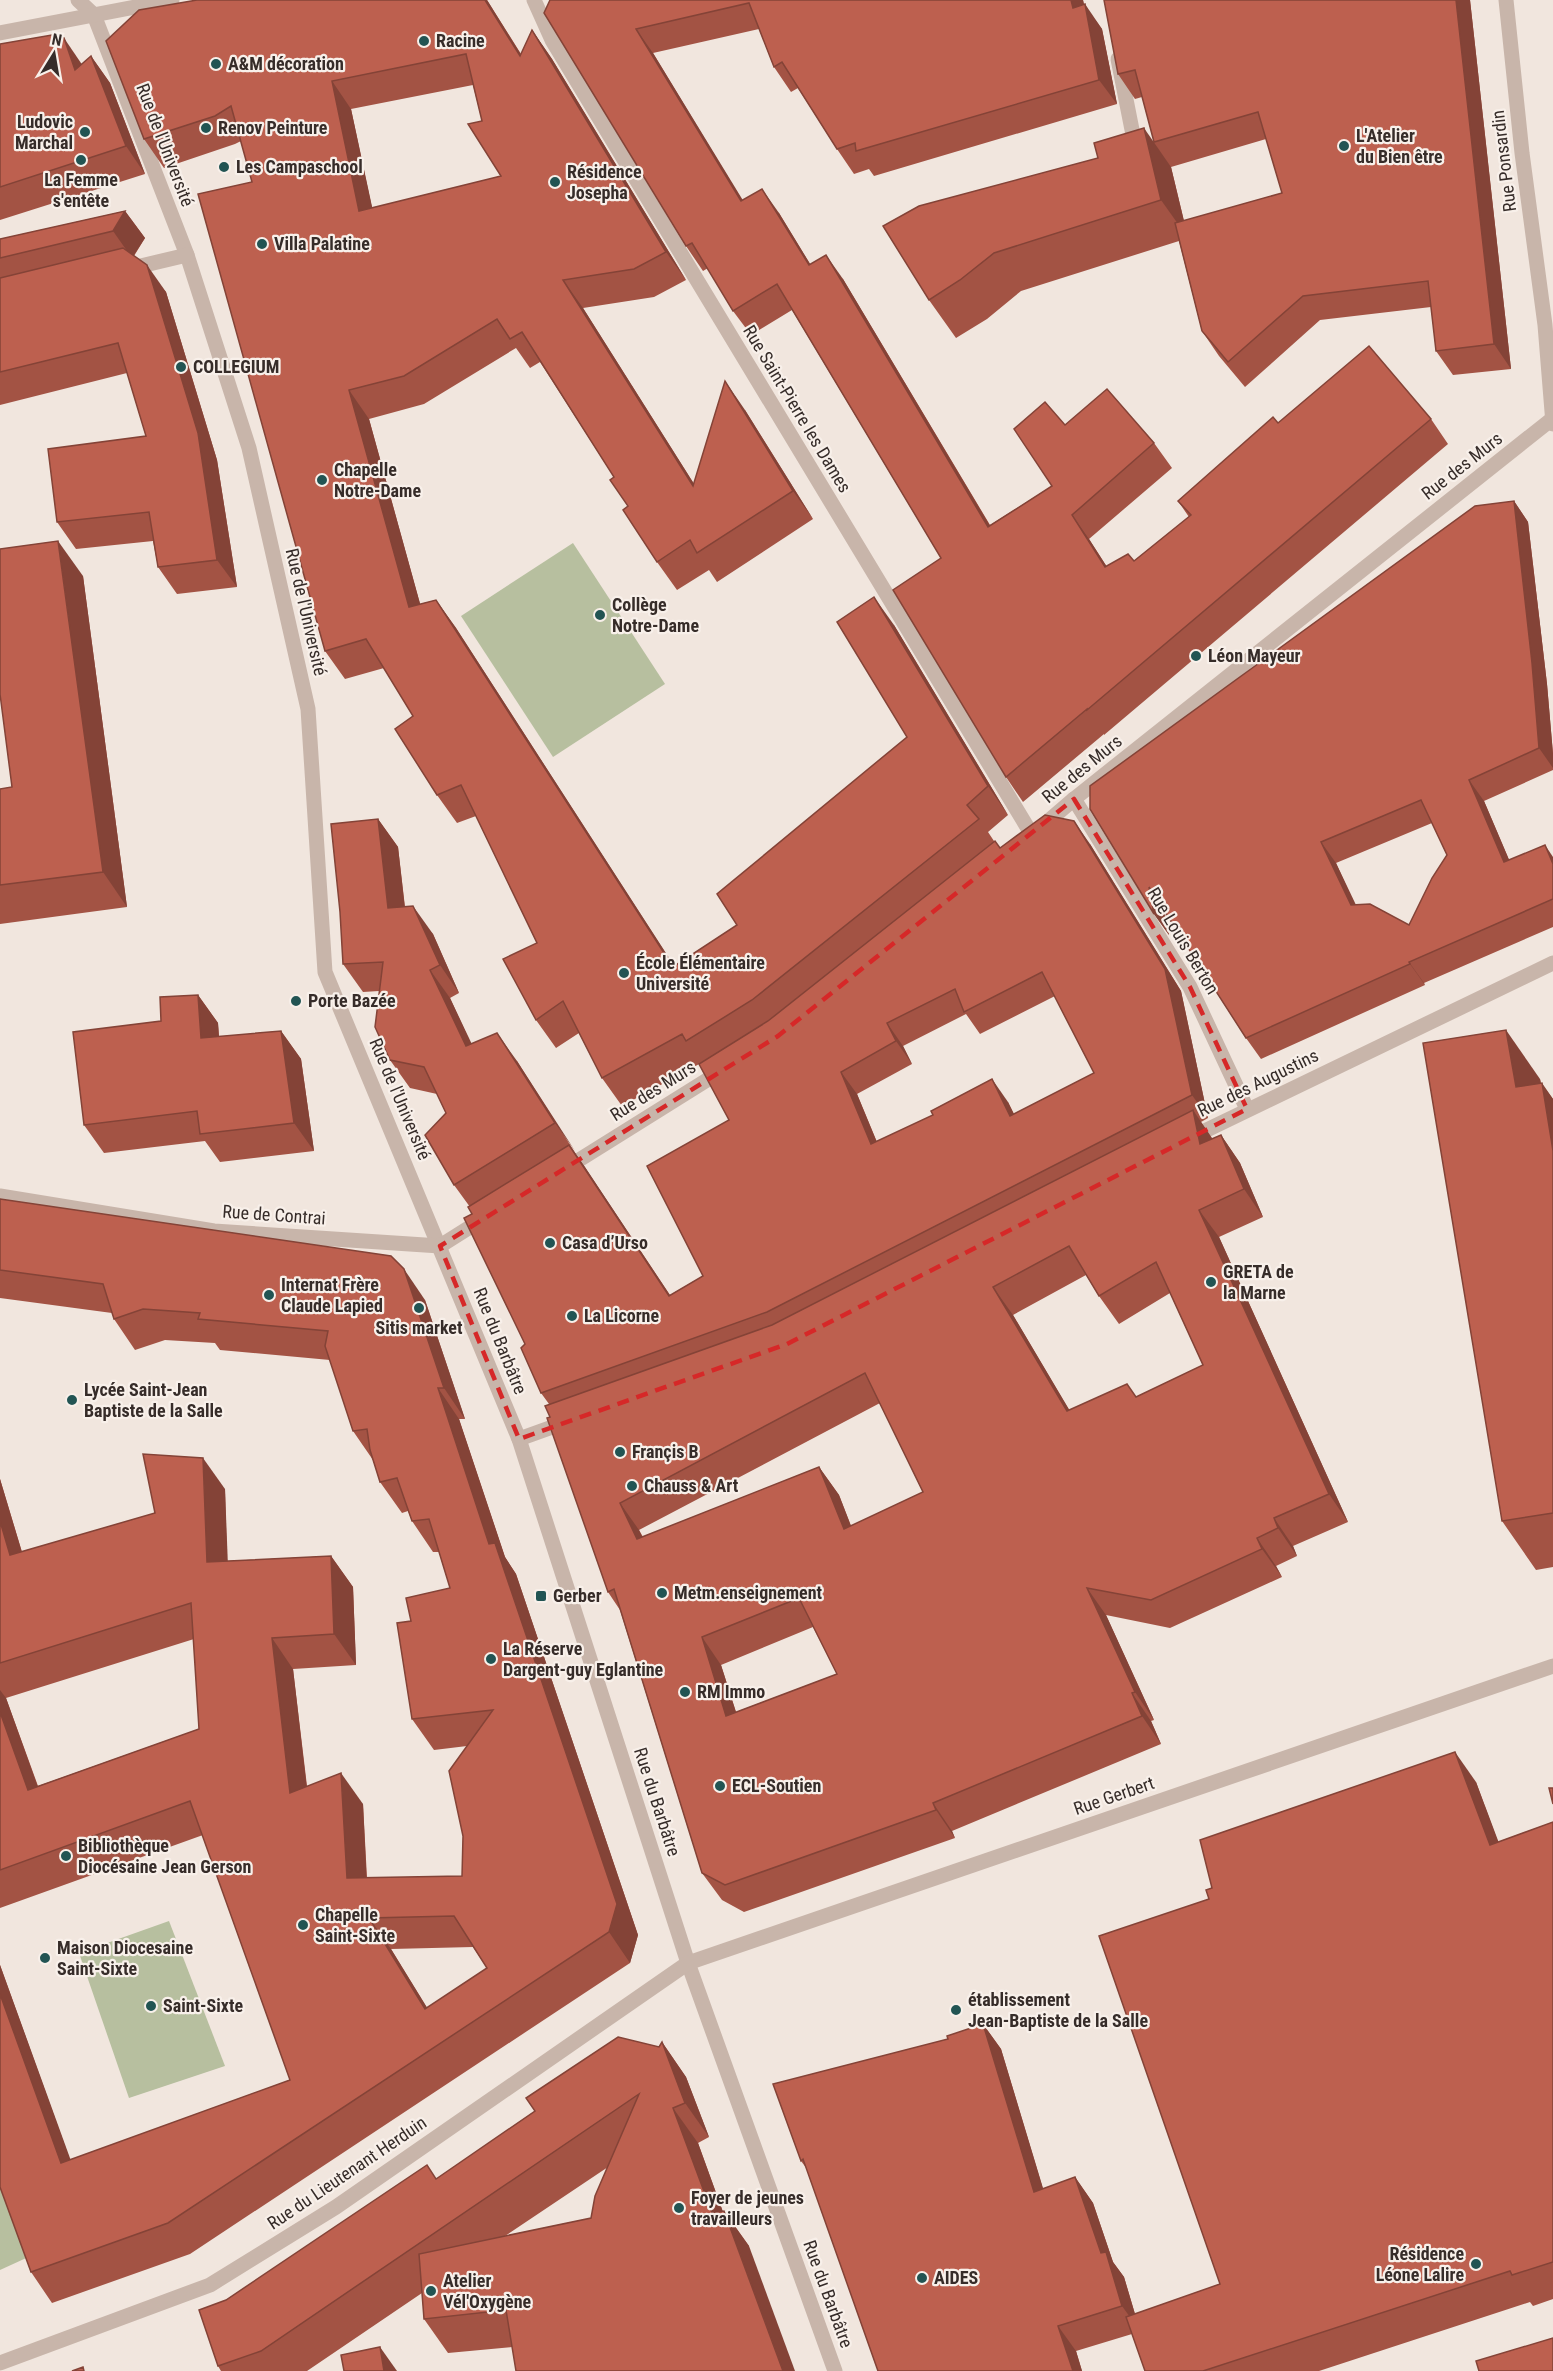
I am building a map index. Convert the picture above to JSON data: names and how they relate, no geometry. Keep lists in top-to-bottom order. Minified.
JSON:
{"streets":{"street":["Rue de l'Université","Rue Ponsardin","Rue Saint-Pierre les Dames","Rue des Murs","Rue Louis Berton","Rue des Augustins","Rue de Contrai","Rue du Barbâtre","Rue Gerbert","Rue du Lieutenant Herduin"]},"crossings":[["Rue de l'Université","Rue de Contrai"],["Rue de l'Université","Rue du Barbâtre"],["Rue Ponsardin","Rue des Murs"],["Rue Saint-Pierre les Dames","Rue des Murs"],["Rue des Murs","Rue Louis Berton"],["Rue Louis Berton","Rue des Augustins"],["Rue de Contrai","Rue du Barbâtre"],["Rue du Barbâtre","Rue Gerbert"],["Rue du Barbâtre","Rue du Lieutenant Herduin"],["Rue Gerbert","Rue du Lieutenant Herduin"]],"places":{"other":["Racine","A&M décoration","Renov Peinture","Ludovic Marchal","L'Atelier du Bien être","La Femme s'entête","Les Campaschool","Résidence Josepha","Villa Palatine","COLLEGIUM","Chapelle Notre-Dame","Collège Notre-Dame","Léon Mayeur","École Élémentaire Université","Porte Bazée","Casa d’Urso","GRETA de la Marne","Internat Frère Claude Lapied","Sitis market","La Licorne","Lycée Saint-Jean Baptiste de la Salle","Françis B","Chauss & Art","Metm.enseignement","La Réserve Dargent-guy Eglantine","RM Immo","ECL-Soutien","Bibliothèque Diocésaine Jean Gerson","Chapelle Saint-Sixte","Maison Diocesaine Saint-Sixte","Saint-Sixte","établissement Jean-Baptiste de la Salle","Foyer de jeunes travailleurs","Résidence Léone Lalire","AIDES","Atelier Vél'Oxygène"],"transit":["Gerber"]},"north":"top"}
